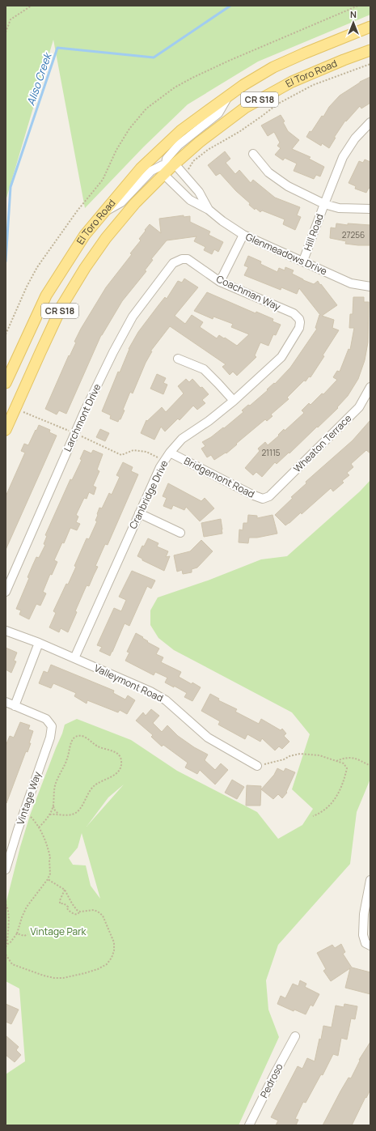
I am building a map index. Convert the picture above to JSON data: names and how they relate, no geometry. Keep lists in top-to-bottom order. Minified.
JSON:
{"streets":{"main road":["El Toro Road","CR S18"],"street":["Hill Road","Glenmeadows Drive","Coachman Way","Larchmont Drive","Wheaton Terrace","Bridgemont Road","Cranbridge Drive","Valleymont Road","Vintage Way","Pedroso"]},"crossings":[["El Toro Road","Glenmeadows Drive"],["Hill Road","Glenmeadows Drive"],["Coachman Way","Larchmont Drive"],["Coachman Way","Cranbridge Drive"],["Wheaton Terrace","Bridgemont Road"],["Bridgemont Road","Cranbridge Drive"],["Cranbridge Drive","Valleymont Road"]],"water":["Aliso Creek"],"parks":["Vintage Park"],"house_numbers":["27256","21115"],"north":"top"}
